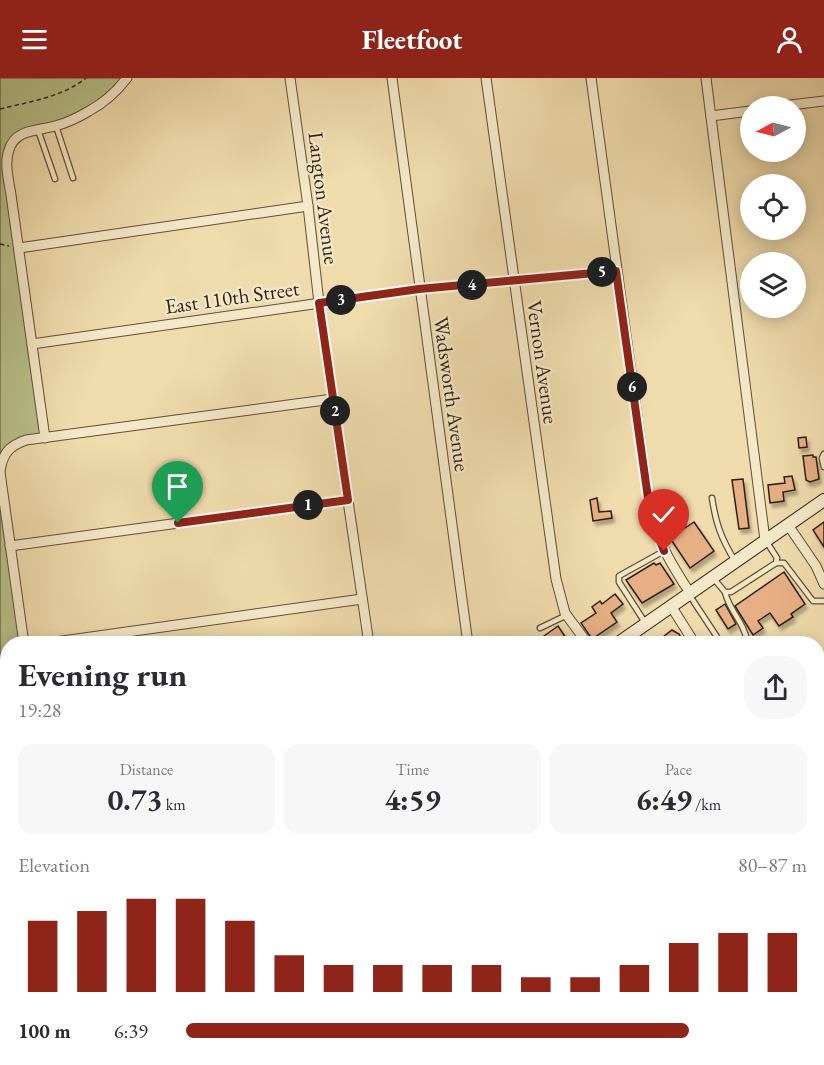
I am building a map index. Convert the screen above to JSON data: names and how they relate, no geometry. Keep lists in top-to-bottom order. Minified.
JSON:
{"streets":{"street":["Langton Avenue","East 110th Street","Vernon Avenue","Wadsworth Avenue"]},"crossings":[["Langton Avenue","East 110th Street"],["East 110th Street","Vernon Avenue"],["East 110th Street","Wadsworth Avenue"]],"north":"left","page":{"header":"Fleetfoot","pins":["5","4","3","6","2","1"],"heading":["Evening run","19:28"],"stats":[["Distance","0.73 km"],["Time","4:59"],["Pace","6:49 /km"]],"chart":["Elevation","80–87 m"],"list":[{"name":"100 m","note":"6:39"}]}}
